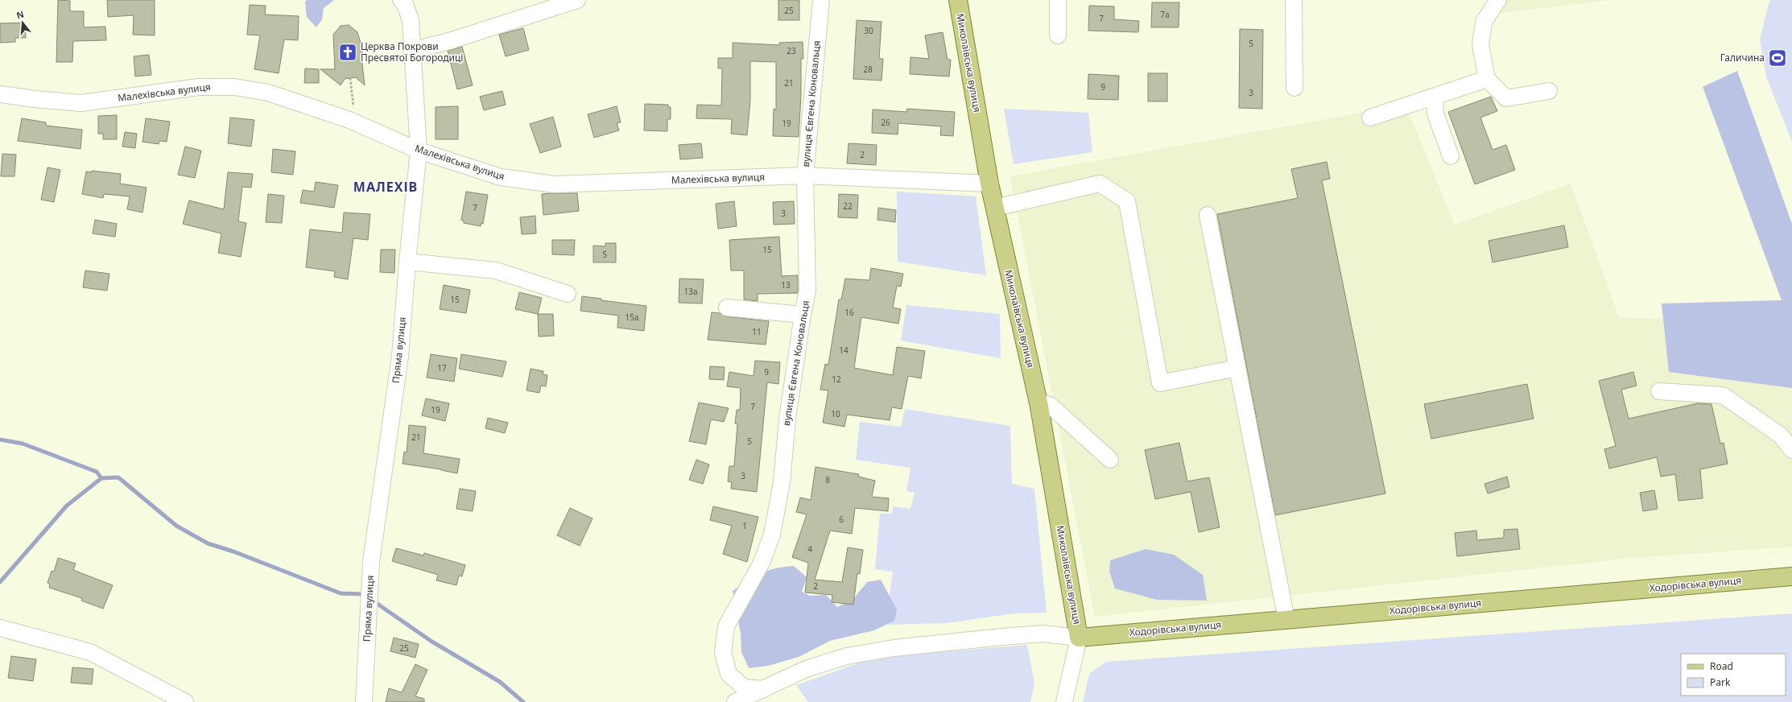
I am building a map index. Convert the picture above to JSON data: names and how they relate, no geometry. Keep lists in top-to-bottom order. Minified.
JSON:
{"streets":{"main road":["Миколаївська вулиця","Ходорівська вулиця"],"street":["Малехівська вулиця","вулиця Євгена Коновальця","Пряма вулиця"]},"crossings":[["Миколаївська вулиця","Малехівська вулиця"],["Миколаївська вулиця","Ходорівська вулиця"],["Малехівська вулиця","вулиця Євгена Коновальця"],["Малехівська вулиця","Пряма вулиця"]],"districts":["МАЛЕХІВ"],"places":{"church":["Церква Покрови Пресвятої Богородиці"],"sports":["Галичина"]},"house_numbers":["25","7а","7","30","5","23","28","21","9","3","26","19","2","22","7","3","15","5","13","13а","15","16","15а","11","14","17","9","12","7","19","10","21","5","3","8","6","1","4","2","25"],"legend":["Road","Park"],"north":"top"}
